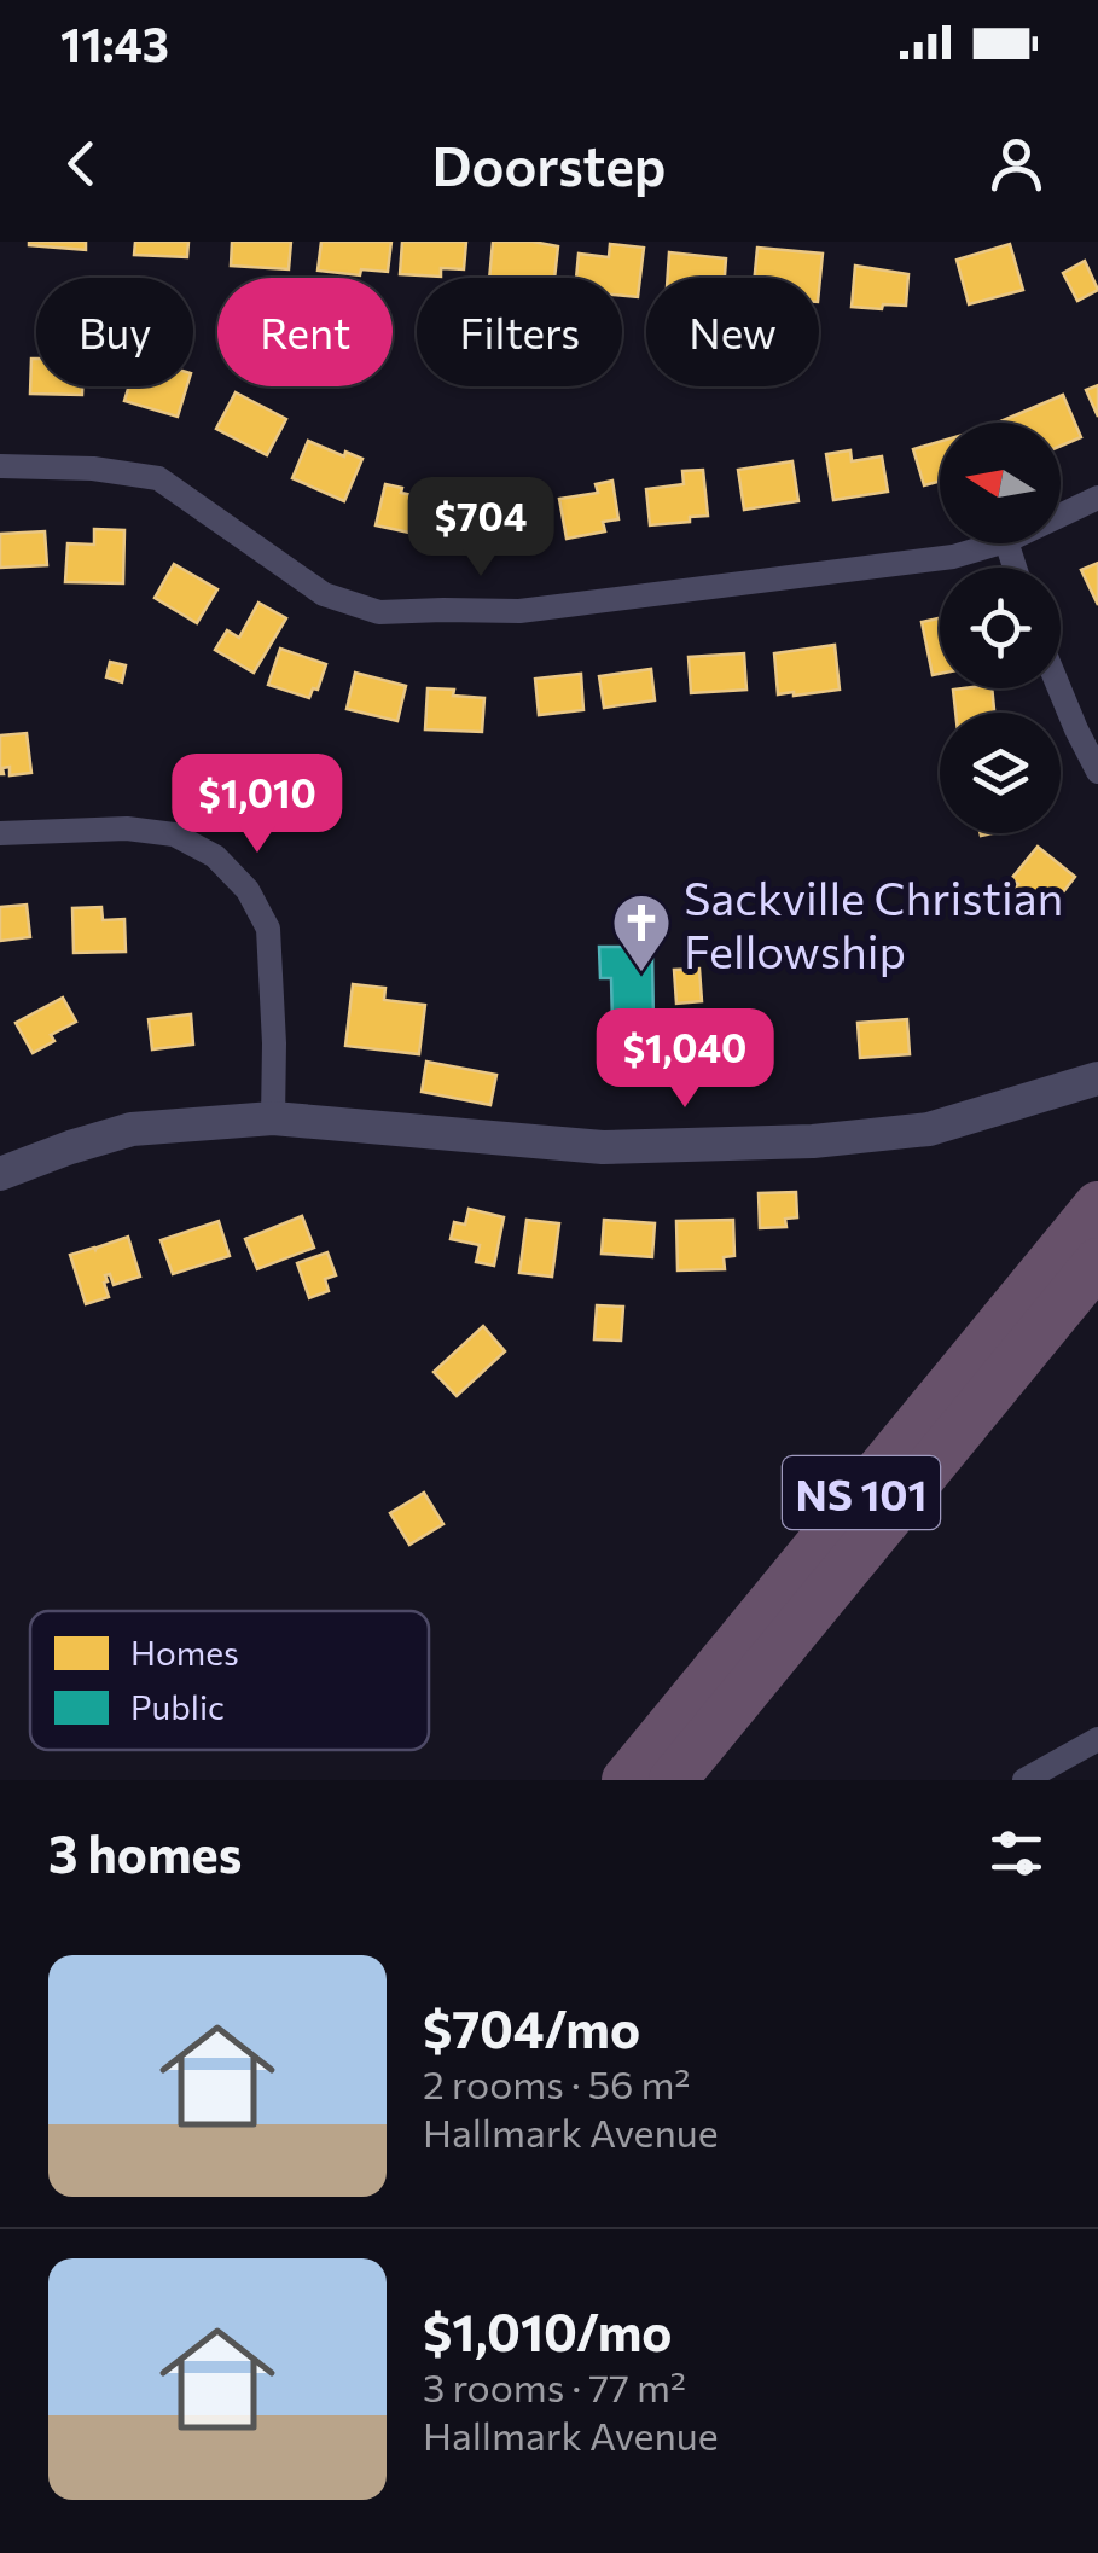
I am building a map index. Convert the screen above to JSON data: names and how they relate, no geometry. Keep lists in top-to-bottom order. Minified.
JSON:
{"streets":{"highway":["NS 101"]},"places":{"church":["Sackville Christian Fellowship"]},"legend":["Homes","Public"],"north":"left","page":{"status":"11:43","header":"Doorstep","chip":["Buy","Rent","Filters","New"],"price":["$704","$1,010","$1,040"],"heading":"3 homes","list":[{"name":"$704/mo","note":"2 rooms · 56 m² · Hallmark Avenue"},{"name":"$1,010/mo","note":"3 rooms · 77 m² · Hallmark Avenue"}]}}
